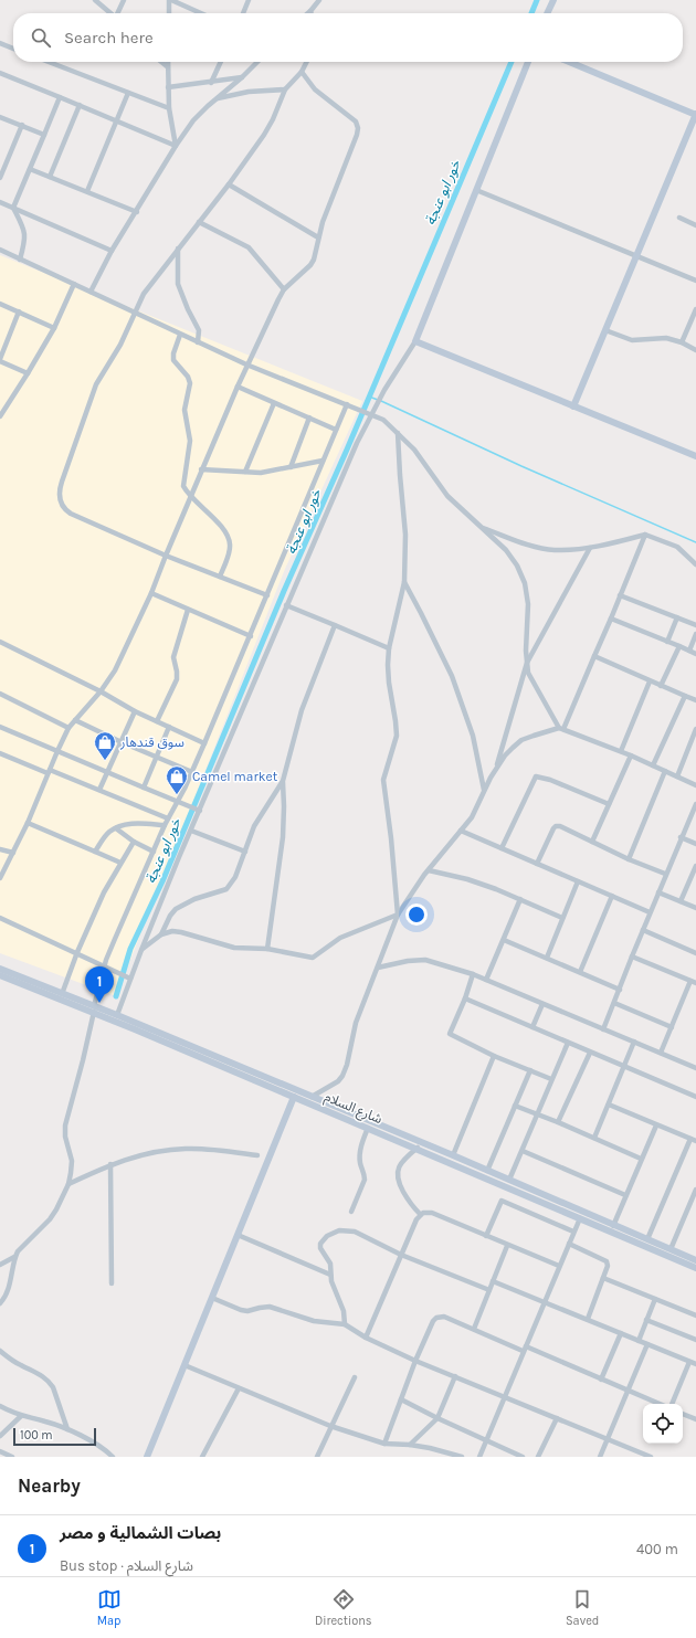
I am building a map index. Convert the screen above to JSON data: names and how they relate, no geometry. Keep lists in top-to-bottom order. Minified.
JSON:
{"streets":{"main road":["شارع السلام"]},"water":["خور ابو عنجة"],"places":{"shop":["سوق قندهار","Camel market"]},"scale_bar":"100 m","page":{"search":"Search here","pins":"1","scale":"100 m","heading":"Nearby","list":[{"mark":"1","name":"بصات الشمالية و مصر","note":"Bus stop · شارع السلام","value":"400 m"}],"nav":["Map","Directions","Saved"]}}
